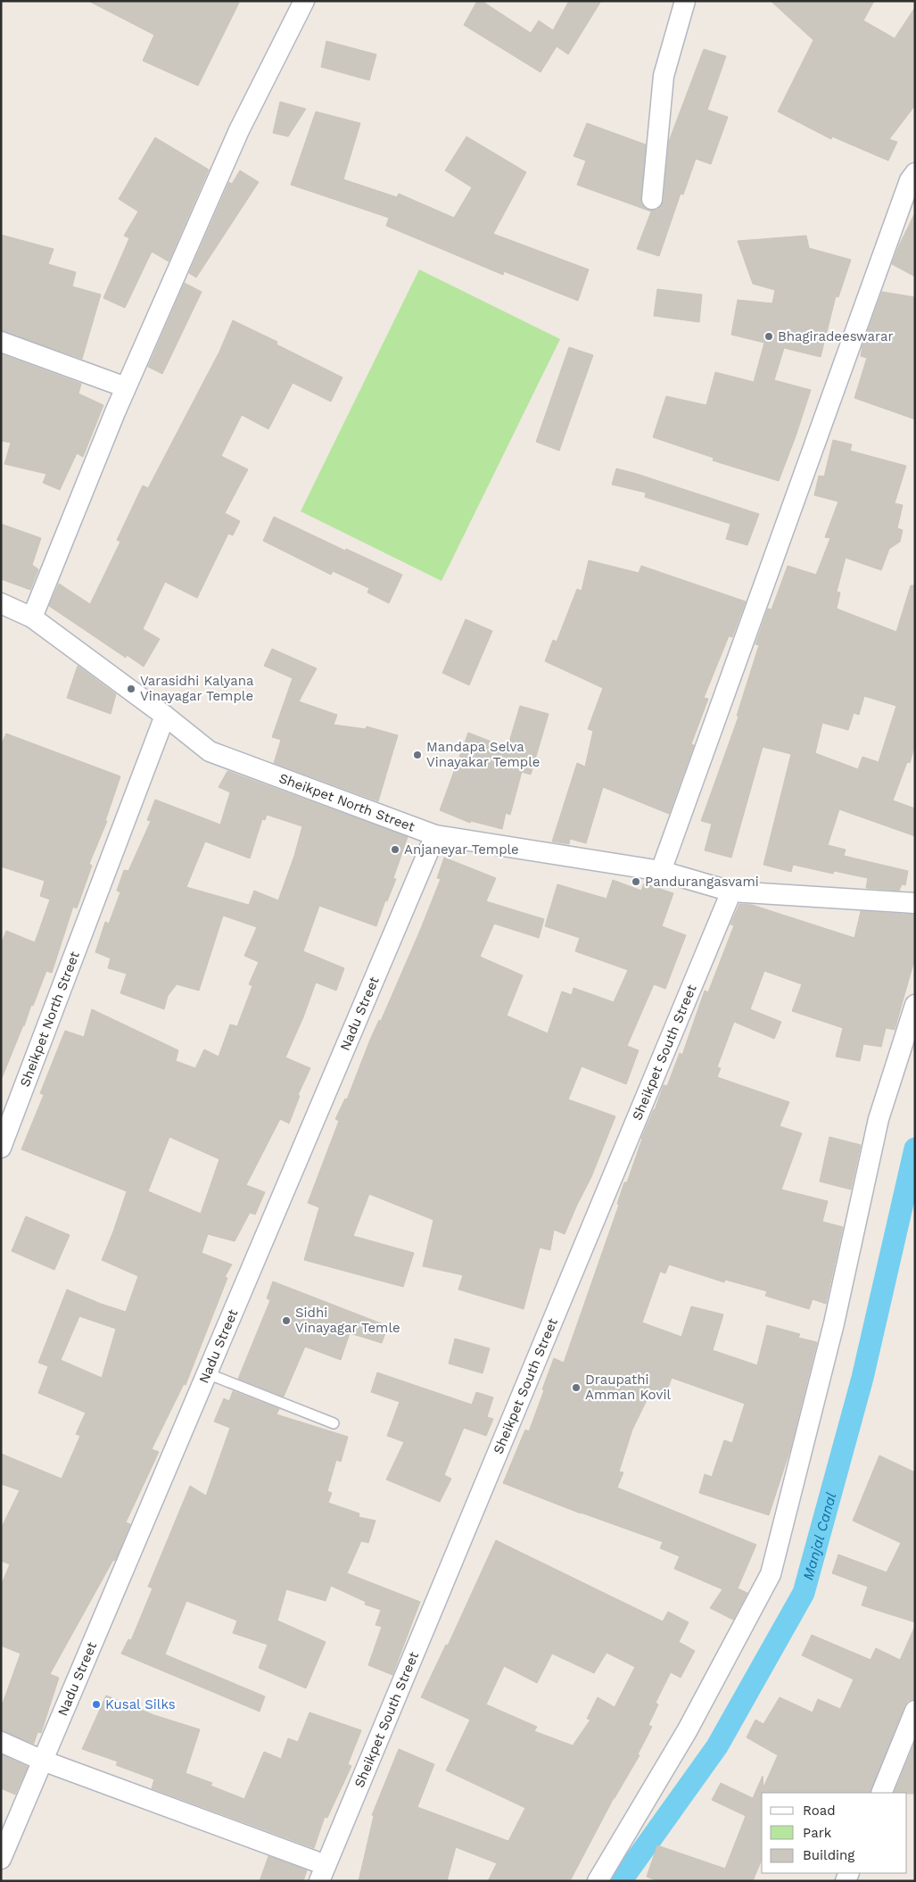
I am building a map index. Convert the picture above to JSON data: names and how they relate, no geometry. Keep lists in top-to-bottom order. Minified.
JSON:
{"streets":{"street":["Sheikpet North Street","Nadu Street","Sheikpet South Street"]},"crossings":[["Sheikpet North Street","Nadu Street"],["Sheikpet North Street","Sheikpet South Street"]],"water":["Manjal Canal"],"places":["Bhagiradeeswarar","Varasidhi Kalyana Vinayagar Temple","Mandapa Selva Vinayakar Temple","Anjaneyar Temple","Pandurangasvami","Sidhi Vinayagar Temle","Draupathi Amman Kovil","Kusal Silks"],"legend":["Road","Park","Building"]}
